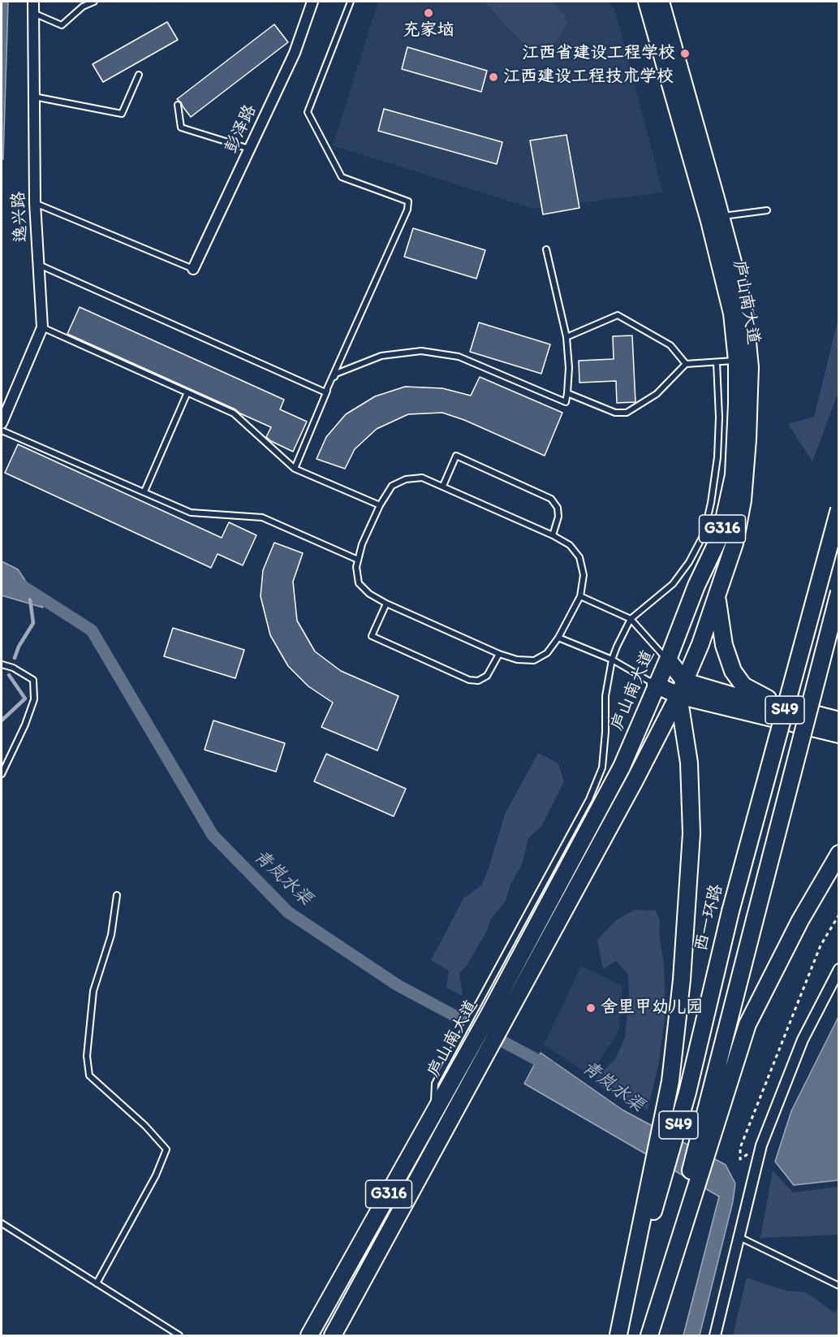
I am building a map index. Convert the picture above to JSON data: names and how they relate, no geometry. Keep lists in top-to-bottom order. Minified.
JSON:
{"streets":{"highway":["庐山南大道","G316","S49","西一环路"],"street":["彭泽路","逸兴路"]},"water":["青岚水渠"],"places":["充家垴","江西省建设工程学校","江西建设工程技术学校","舍里甲幼儿园"]}
